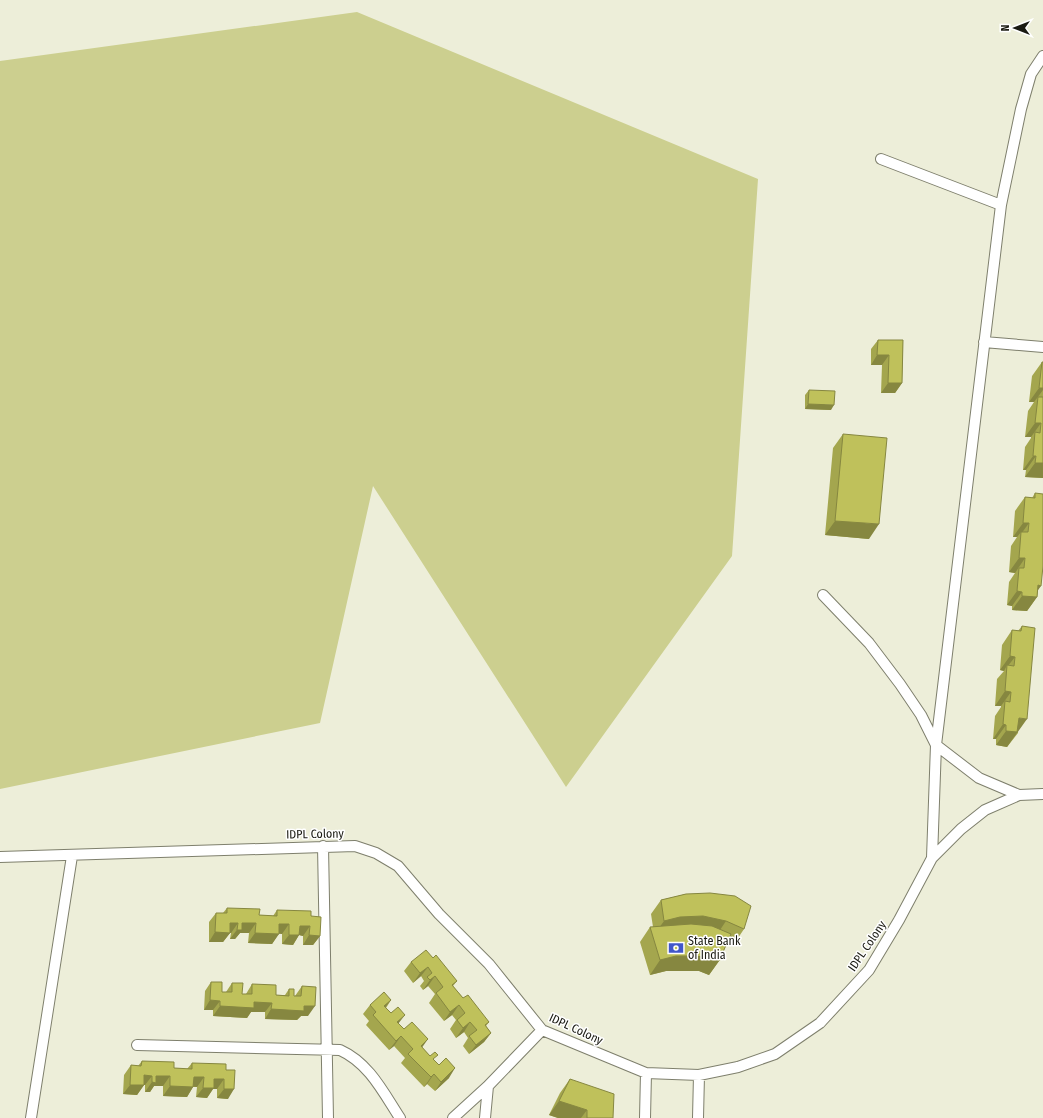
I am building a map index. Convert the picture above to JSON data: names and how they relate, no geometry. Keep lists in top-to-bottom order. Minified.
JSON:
{"streets":{"lane":["IDPL Colony"]},"places":{"bank":["State Bank of India"]},"north":"left"}
